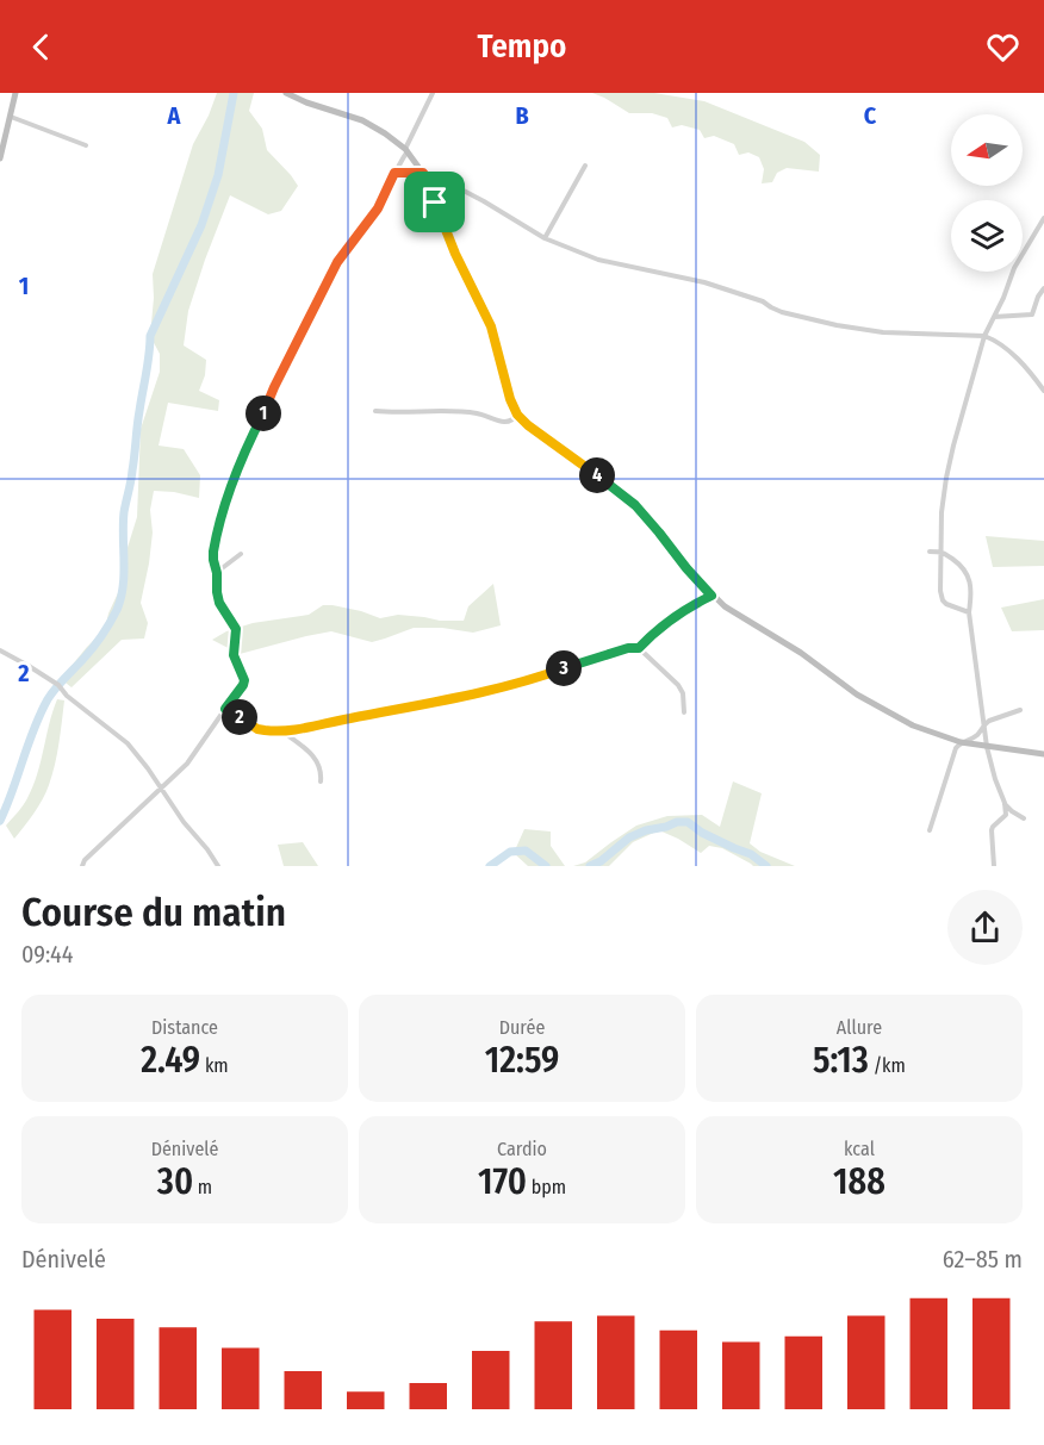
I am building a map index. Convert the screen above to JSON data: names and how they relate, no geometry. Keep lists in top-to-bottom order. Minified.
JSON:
{"north":"left","page":{"header":"Tempo","pins":["1","4","3","2"],"heading":["Course du matin","09:44"],"stats":[["Distance","2.49 km"],["Durée","12:59"],["Allure","5:13 /km"],["Dénivelé","30 m"],["Cardio","170 bpm"],["kcal","188"]],"chart":["Dénivelé","62–85 m"]},"grid":{"columns":["A","B","C"],"rows":["1","2"]}}
